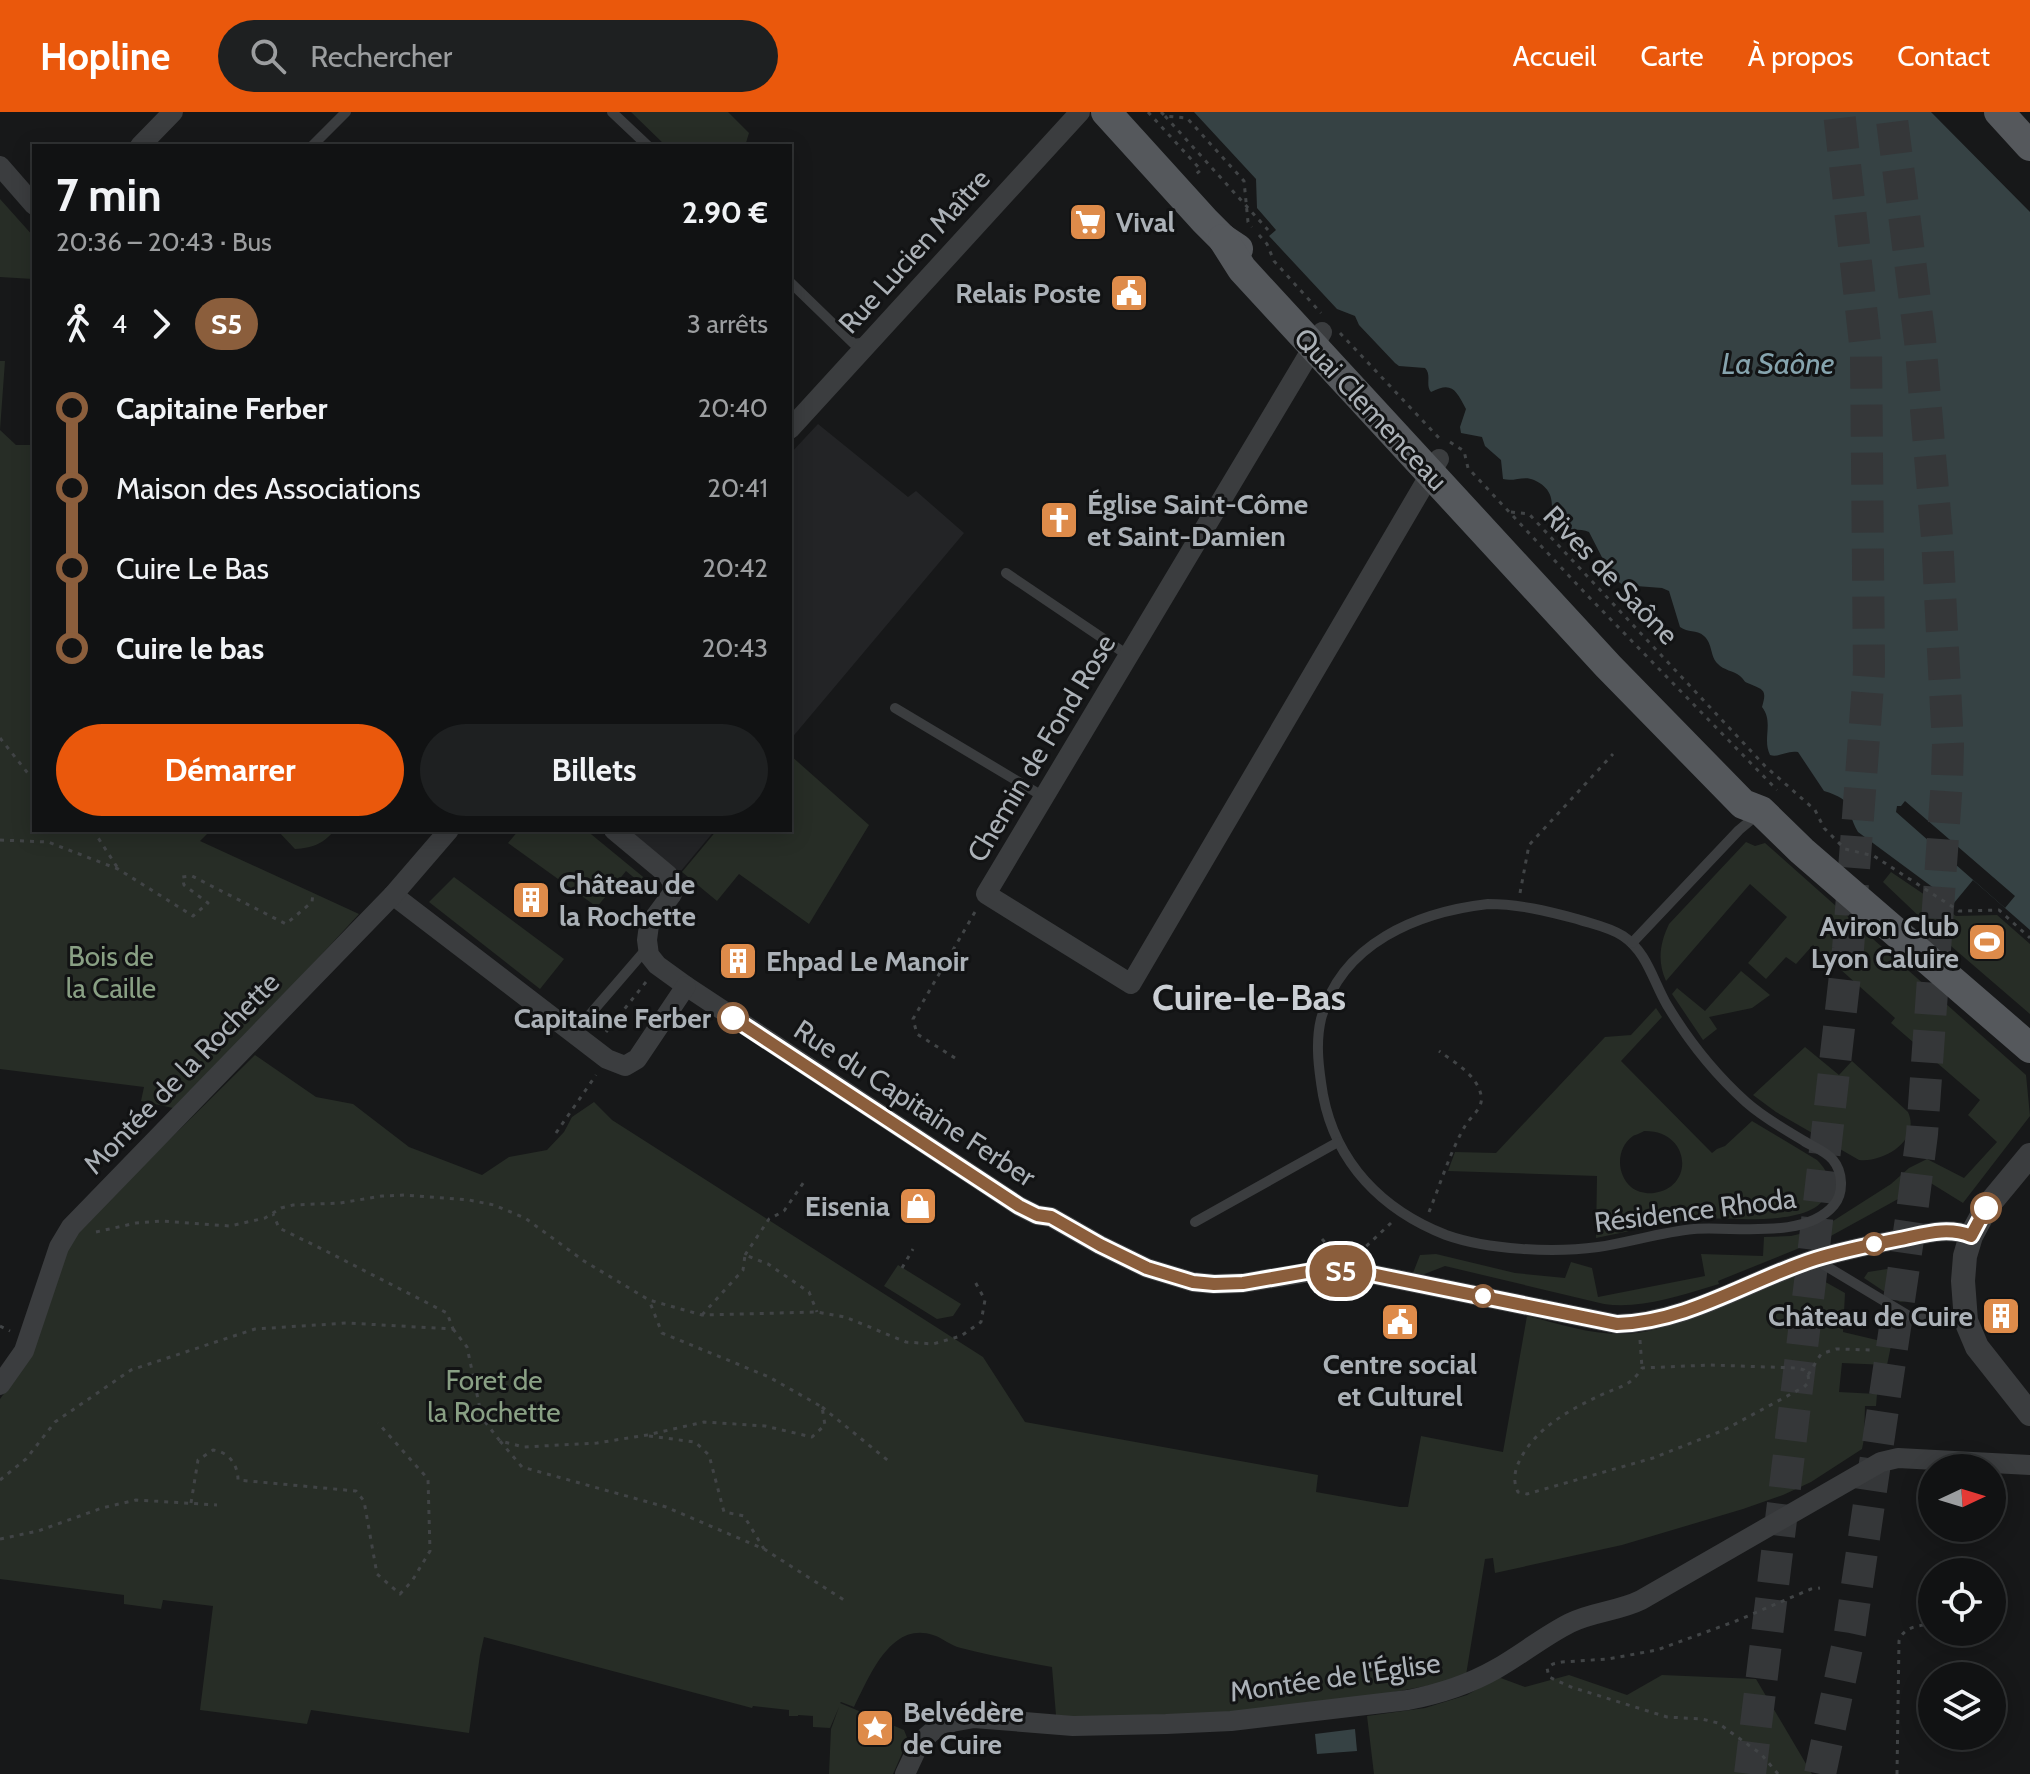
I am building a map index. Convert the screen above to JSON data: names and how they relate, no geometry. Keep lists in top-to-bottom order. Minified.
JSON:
{"streets":{"main road":["Quai Clemenceau"],"street":["Rue Lucien Maître","Chemin de Fond Rose","Montée de la Rochette","Rue du Capitaine Ferber","Montée de l'Église"],"lane":["Résidence Rhoda"],"path":["Rives de Saône"]},"crossings":[["Quai Clemenceau","Rives de Saône"],["Quai Clemenceau","Chemin de Fond Rose"],["Rives de Saône","Chemin de Fond Rose"]],"districts":["Cuire-le-Bas"],"water":["La Saône"],"parks":["Bois de la Caille","Foret de la Rochette"],"places":{"supermarket":["Vival"],"public building":["Relais Poste","Centre social et Culturel"],"church":["Église Saint-Côme et Saint-Damien"],"building":["Château de la Rochette","Ehpad Le Manoir","Château de Cuire"],"sports":["Aviron Club Lyon Caluire"],"other":["Capitaine Ferber"],"shop":["Eisenia"],"place":["Belvédère de Cuire"]},"lines":["bus line S5"],"north":"right","page":{"header":"Hopline","search":"Rechercher","nav":["Accueil","Carte","À propos","Contact"],"on_map":"S5","heading":["7 min","20:36 – 20:43 · Bus","2.90 €"],"legs":["4","S5","3 arrêts"],"list":[{"name":"Capitaine Ferber","value":"20:40"},{"name":"Maison des Associations","value":"20:41"},{"name":"Cuire Le Bas","value":"20:42"},{"name":"Cuire le bas","value":"20:43"}],"buttons":["Démarrer","Billets"]}}
